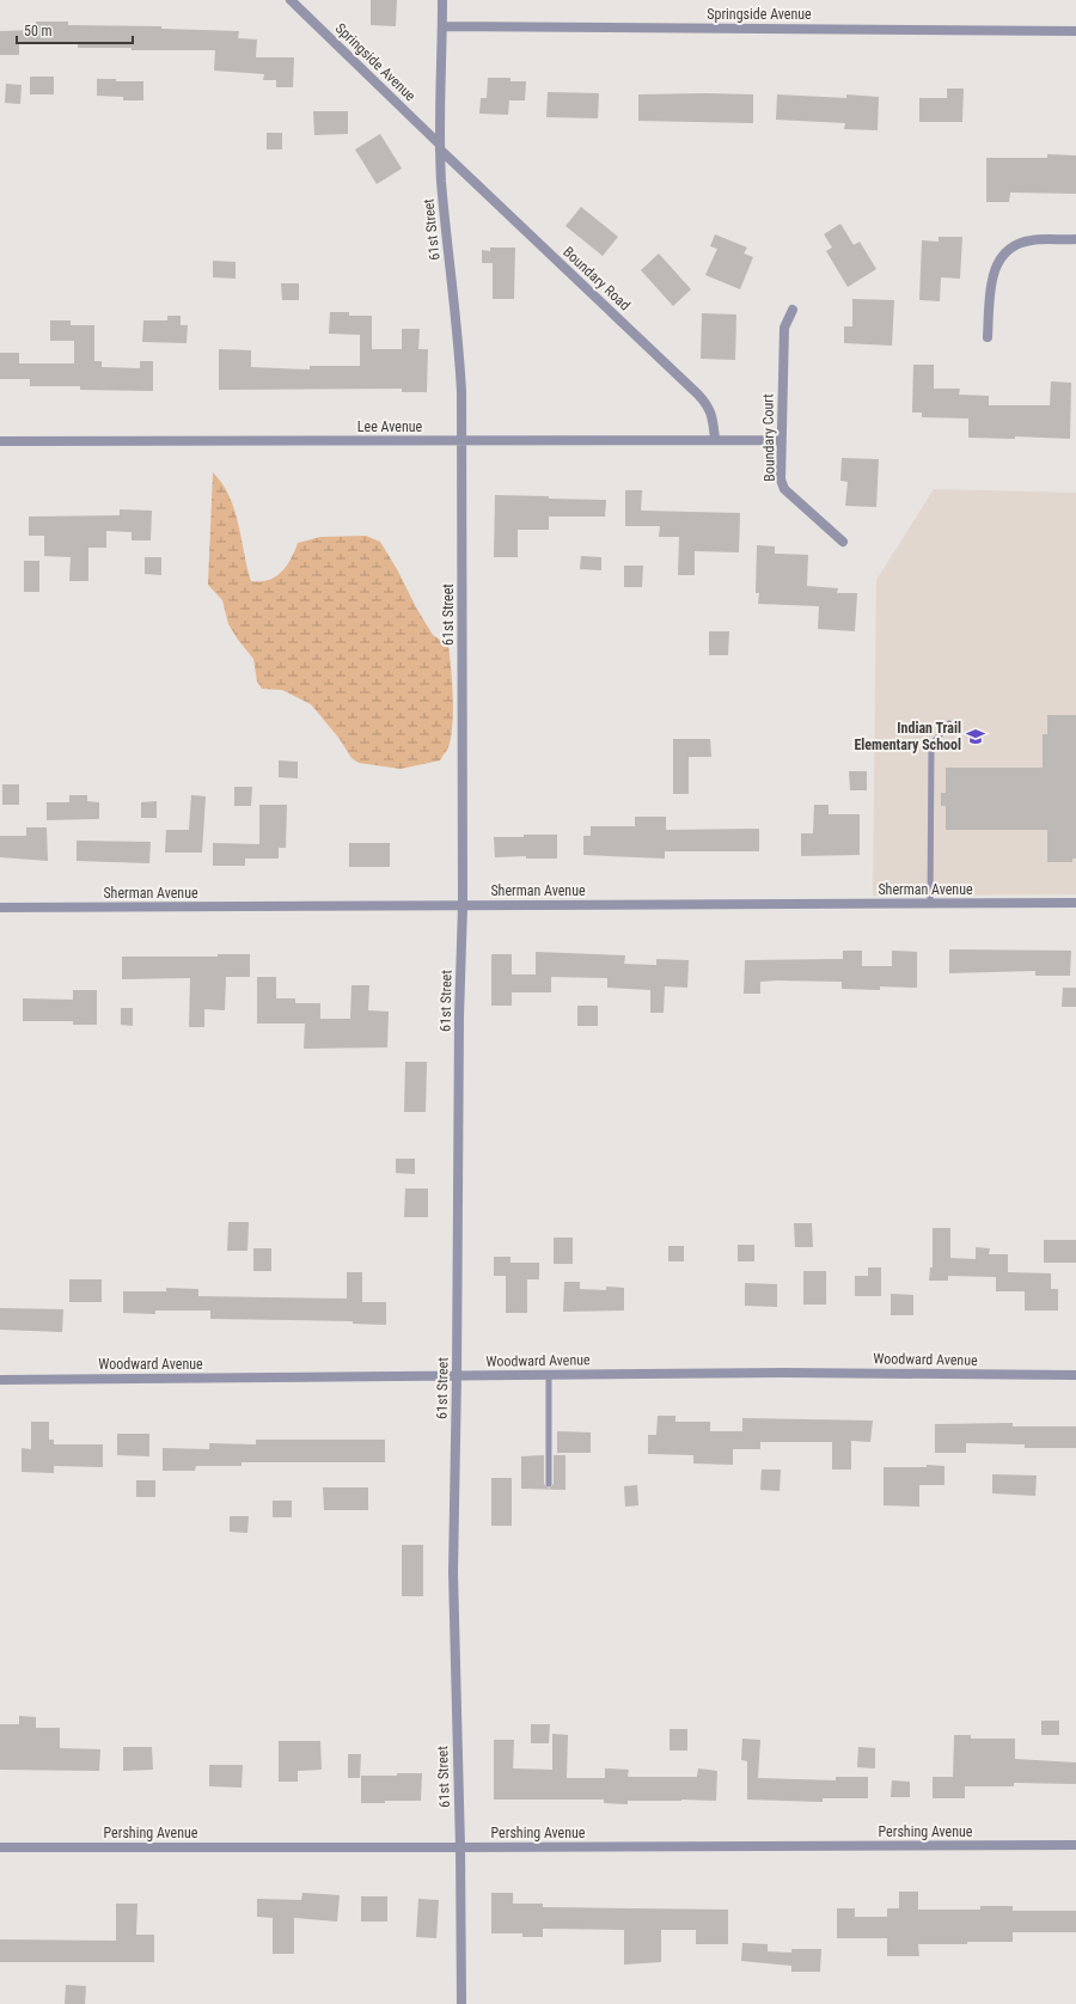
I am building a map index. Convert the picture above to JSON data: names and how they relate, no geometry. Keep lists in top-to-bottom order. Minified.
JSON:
{"streets":{"street":["Springside Avenue","61st Street","Boundary Road","Lee Avenue","Boundary Court","Sherman Avenue","Woodward Avenue","Pershing Avenue"]},"crossings":[["Springside Avenue","61st Street"],["Springside Avenue","Boundary Road"],["61st Street","Boundary Road"],["61st Street","Lee Avenue"],["61st Street","Sherman Avenue"],["61st Street","Woodward Avenue"],["61st Street","Pershing Avenue"],["Boundary Road","Lee Avenue"],["Lee Avenue","Boundary Court"]],"places":{"school or university":["Indian Trail Elementary School"]},"scale_bar":"50 m"}
